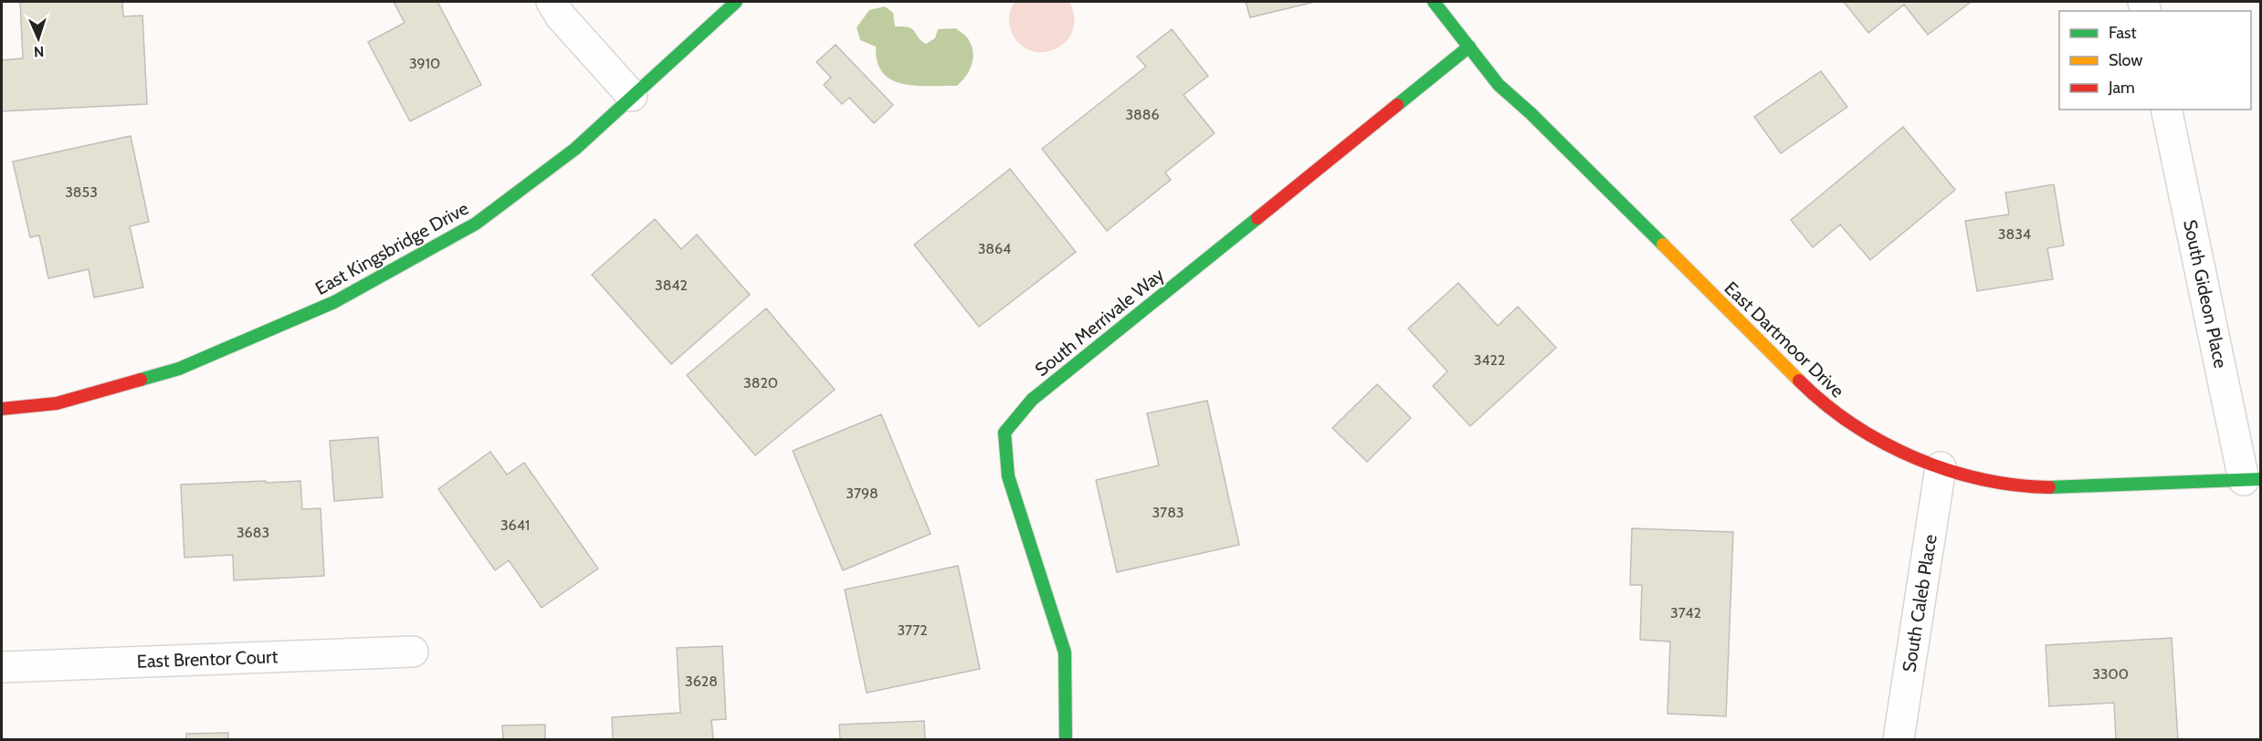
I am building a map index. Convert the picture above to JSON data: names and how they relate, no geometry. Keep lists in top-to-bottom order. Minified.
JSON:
{"streets":{"street":["East Kingsbridge Drive","South Gideon Place","South Merrivale Way","East Dartmoor Drive","South Caleb Place","East Brentor Court"]},"crossings":[["South Gideon Place","East Dartmoor Drive"],["South Merrivale Way","East Dartmoor Drive"],["East Dartmoor Drive","South Caleb Place"]],"house_numbers":["3910","3886","3853","3834","3864","3842","3422","3820","3798","3783","3641","3683","3742","3772","3300","3628"],"legend":["Fast","Slow","Jam"],"north":"bottom"}
